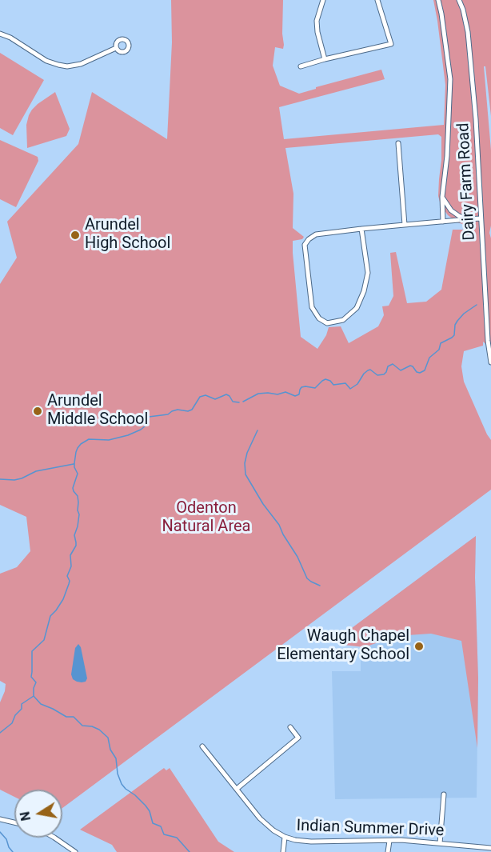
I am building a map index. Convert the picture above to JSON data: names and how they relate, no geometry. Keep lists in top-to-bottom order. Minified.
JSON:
{"streets":{"street":["Dairy Farm Road","Indian Summer Drive"]},"parks":["Odenton Natural Area"],"places":["Arundel High School","Arundel Middle School","Waugh Chapel Elementary School"],"north":"left"}
